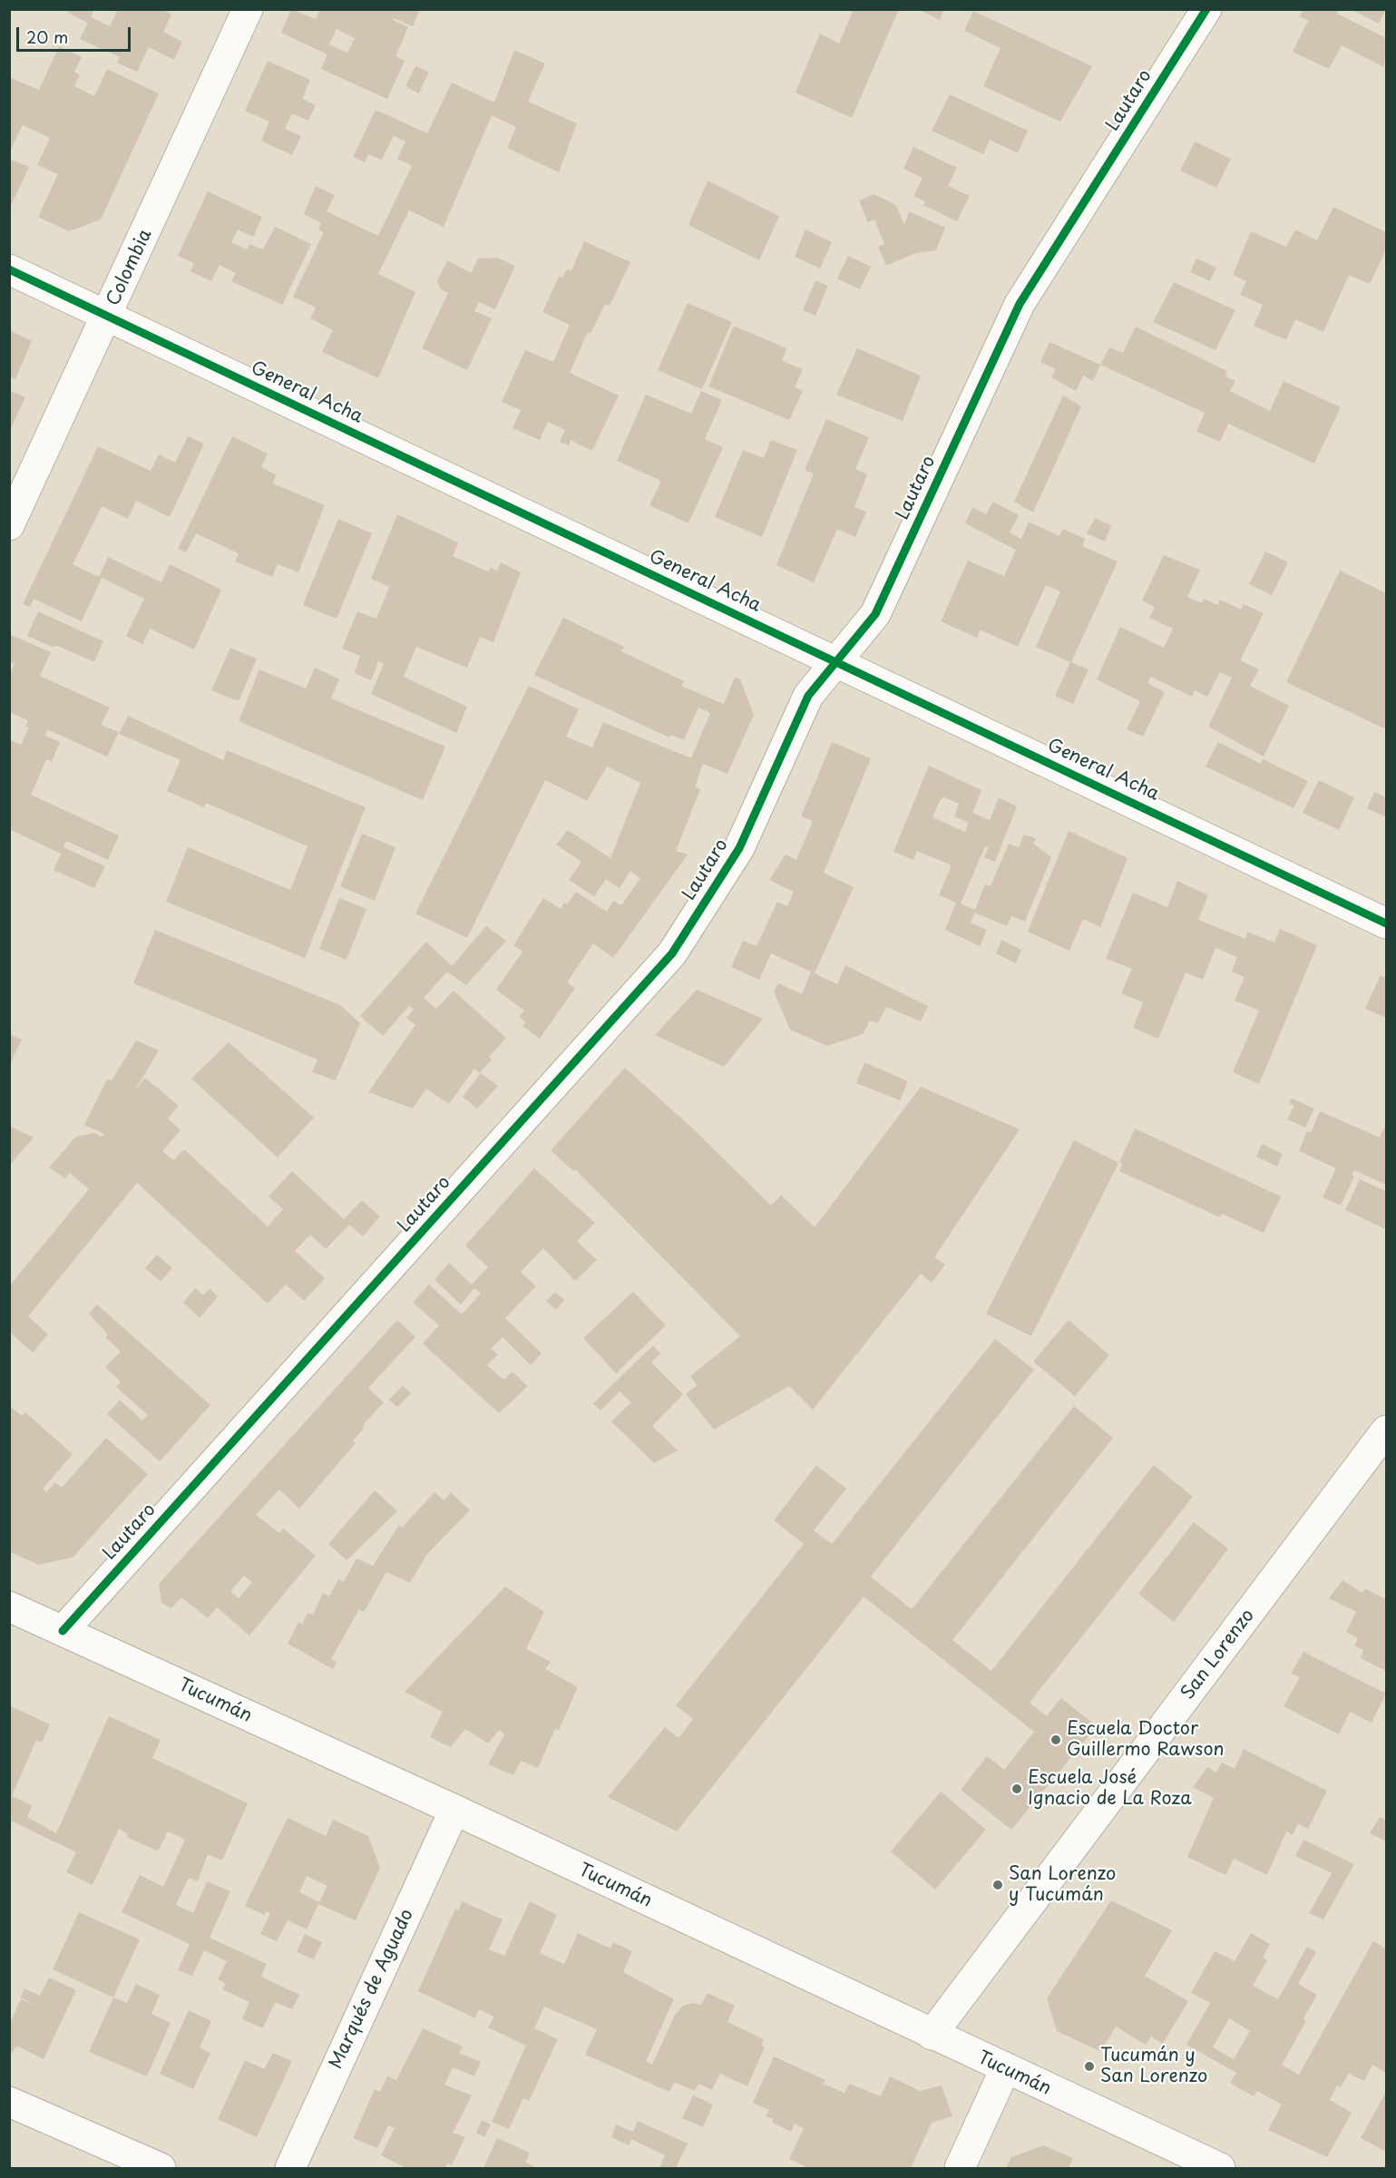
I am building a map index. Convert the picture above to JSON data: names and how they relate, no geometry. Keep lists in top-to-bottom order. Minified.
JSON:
{"streets":{"street":["Lautaro","Colombia","General Acha","San Lorenzo","Tucumán","Marqués de Aguado"]},"crossings":[["Lautaro","General Acha"],["Lautaro","Tucumán"],["Colombia","General Acha"],["San Lorenzo","Tucumán"],["Tucumán","Marqués de Aguado"]],"places":["Escuela Doctor Guillermo Rawson","Escuela José Ignacio de La Roza","San Lorenzo y Tucumán","Tucumán y San Lorenzo"],"scale_bar":"20 m"}
